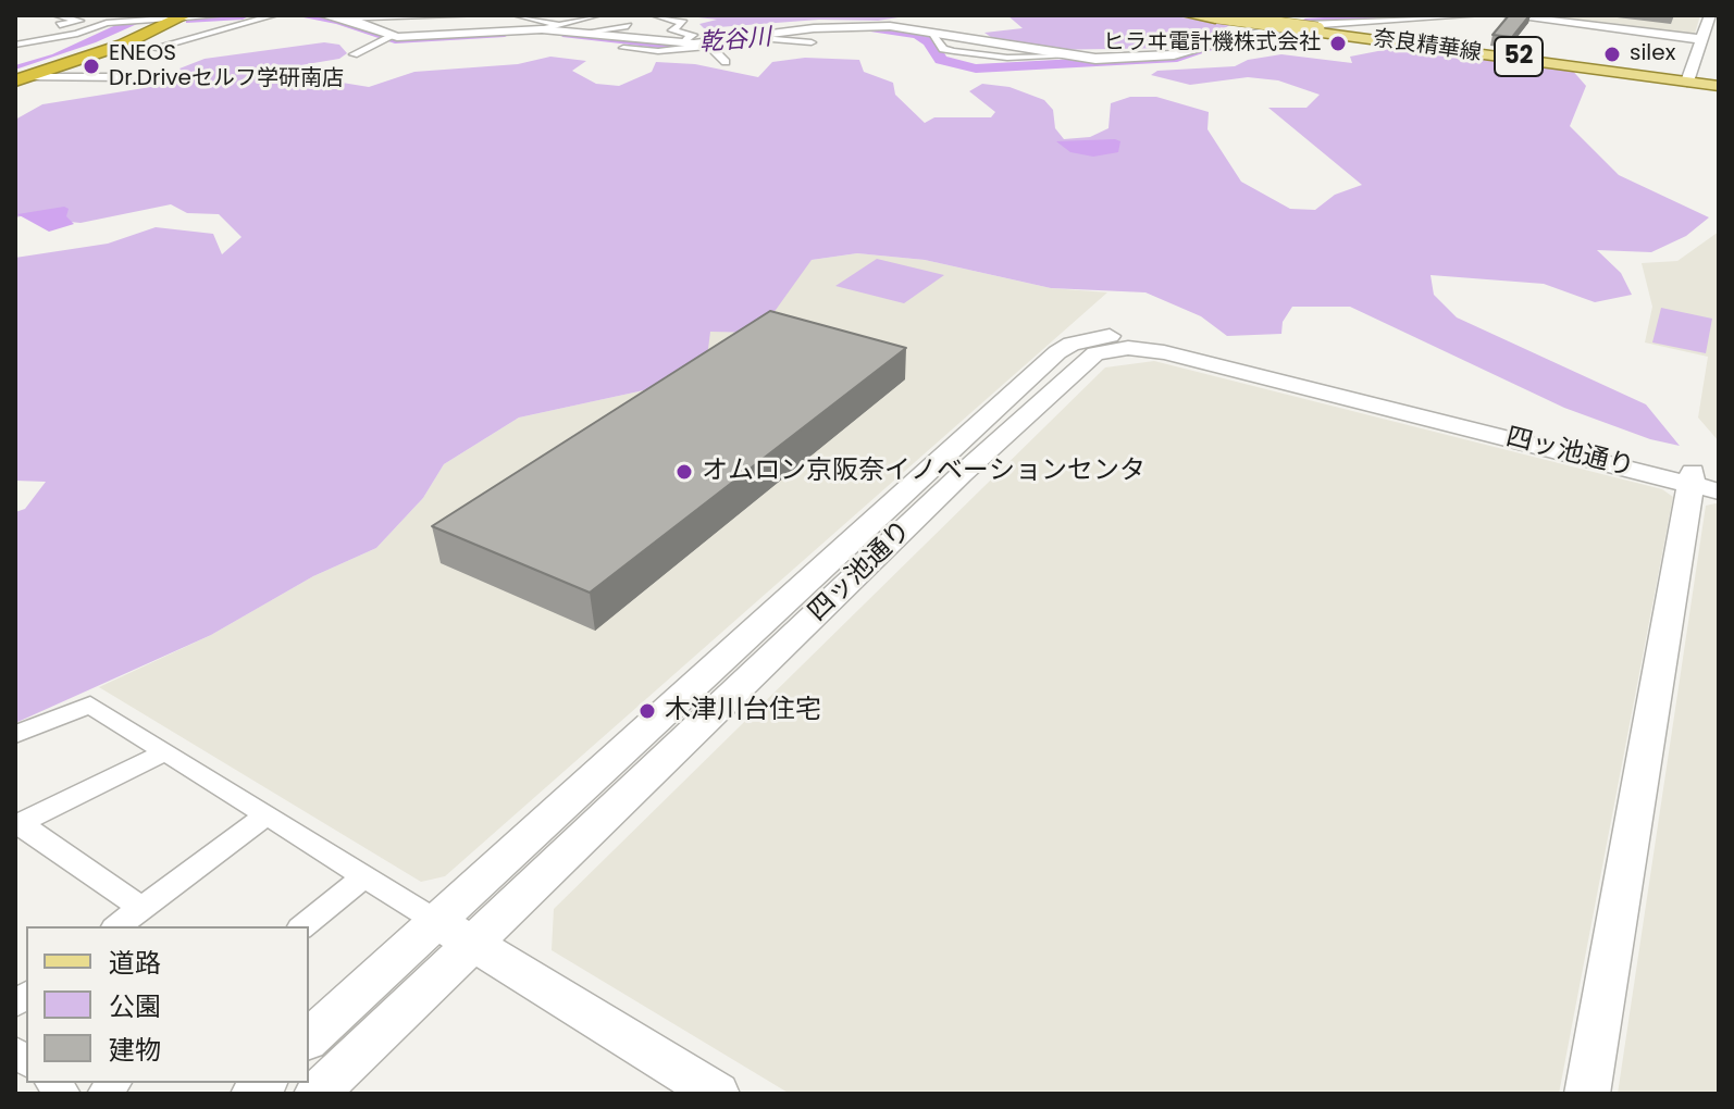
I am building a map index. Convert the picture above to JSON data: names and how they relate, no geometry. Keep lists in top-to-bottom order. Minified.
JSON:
{"streets":{"main road":["奈良精華線","52"],"street":["四ッ池通り"]},"water":["乾谷川"],"places":["ヒラヰ電計機株式会社","silex","ENEOS Dr.Driveセルフ学研南店","オムロン京阪奈イノベーションセンタ","木津川台住宅"],"legend":["道路","公園","建物"]}
